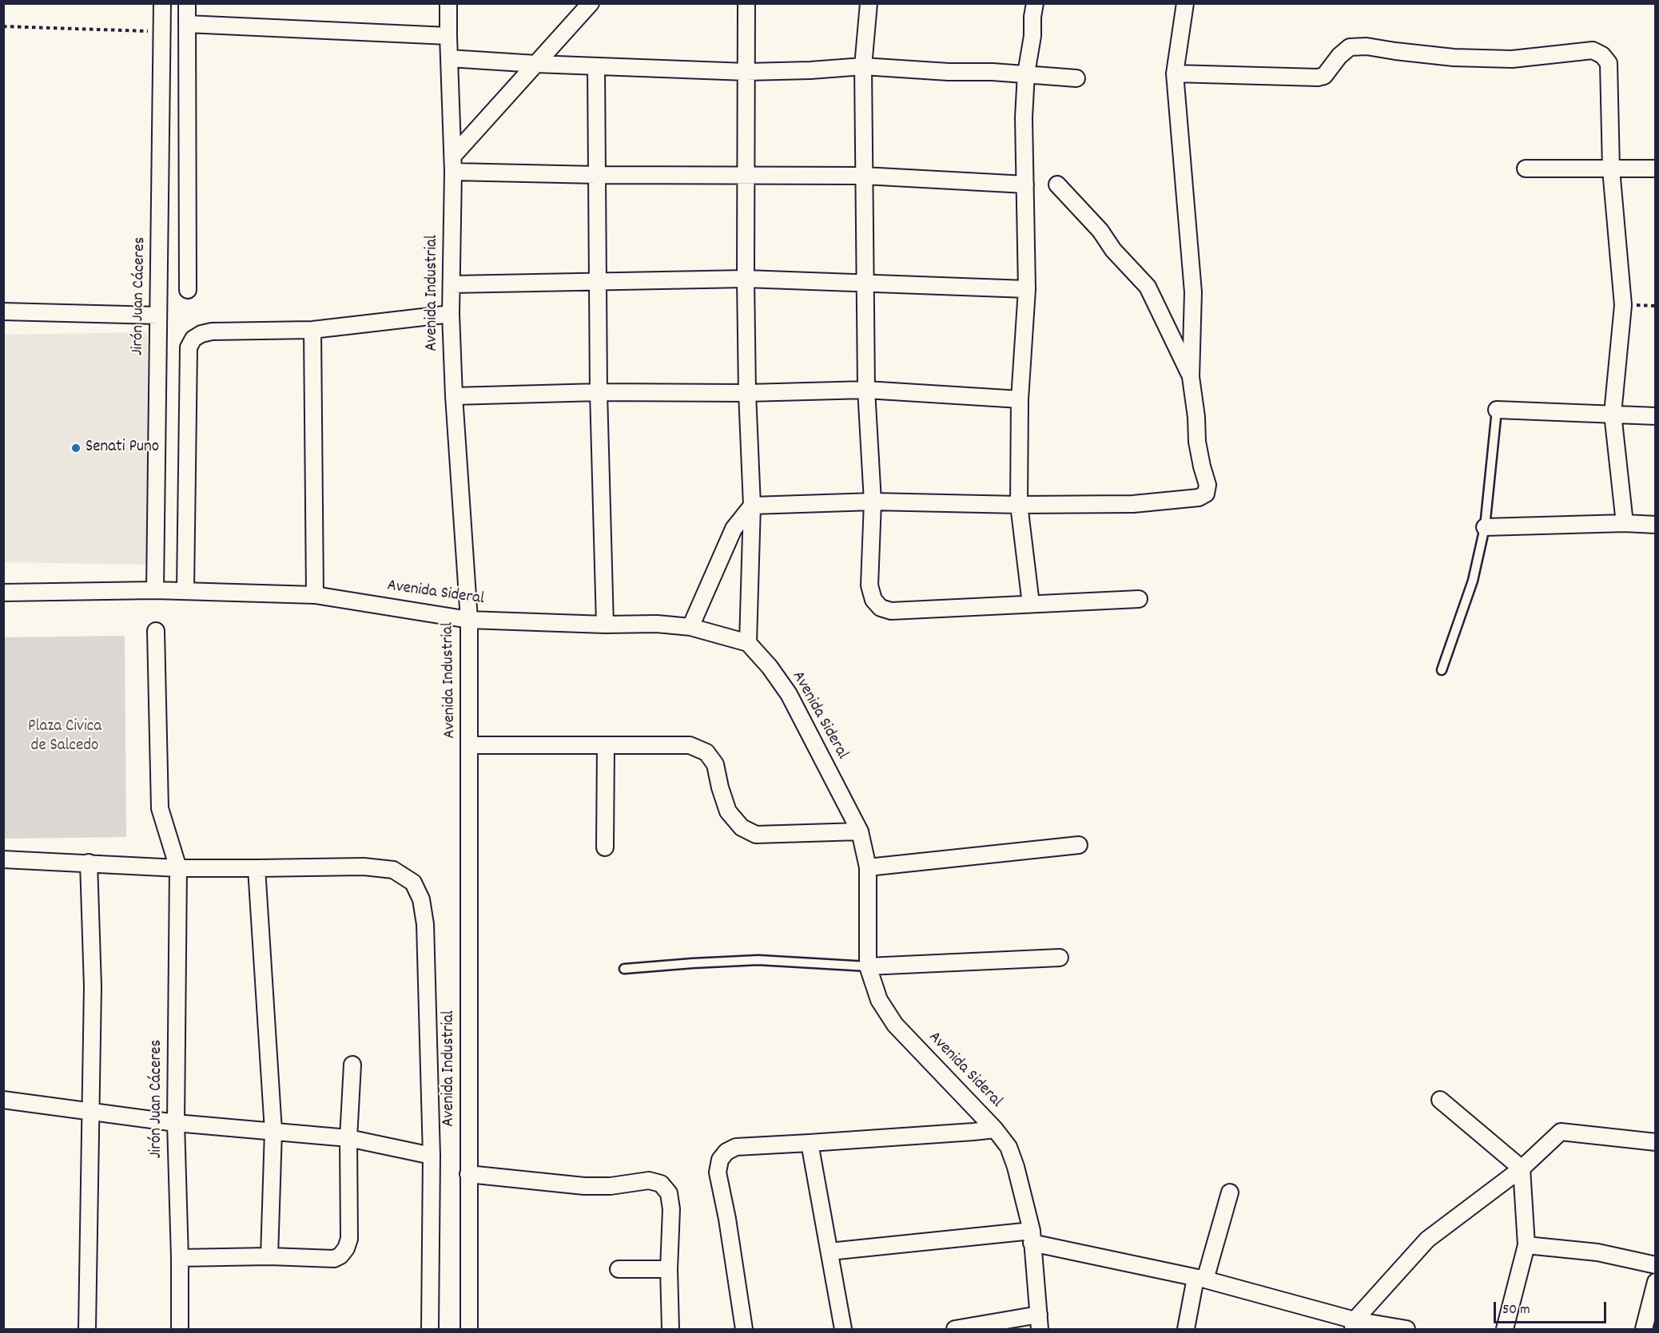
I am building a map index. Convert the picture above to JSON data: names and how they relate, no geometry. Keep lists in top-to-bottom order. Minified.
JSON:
{"streets":{"street":["Avenida Industrial","Jirón Juan Cáceres","Avenida Sideral"]},"crossings":[["Avenida Industrial","Avenida Sideral"],["Jirón Juan Cáceres","Avenida Sideral"]],"parks":["Plaza Civica de Salcedo"],"places":["Senati Puno"],"scale_bar":"50 m"}
